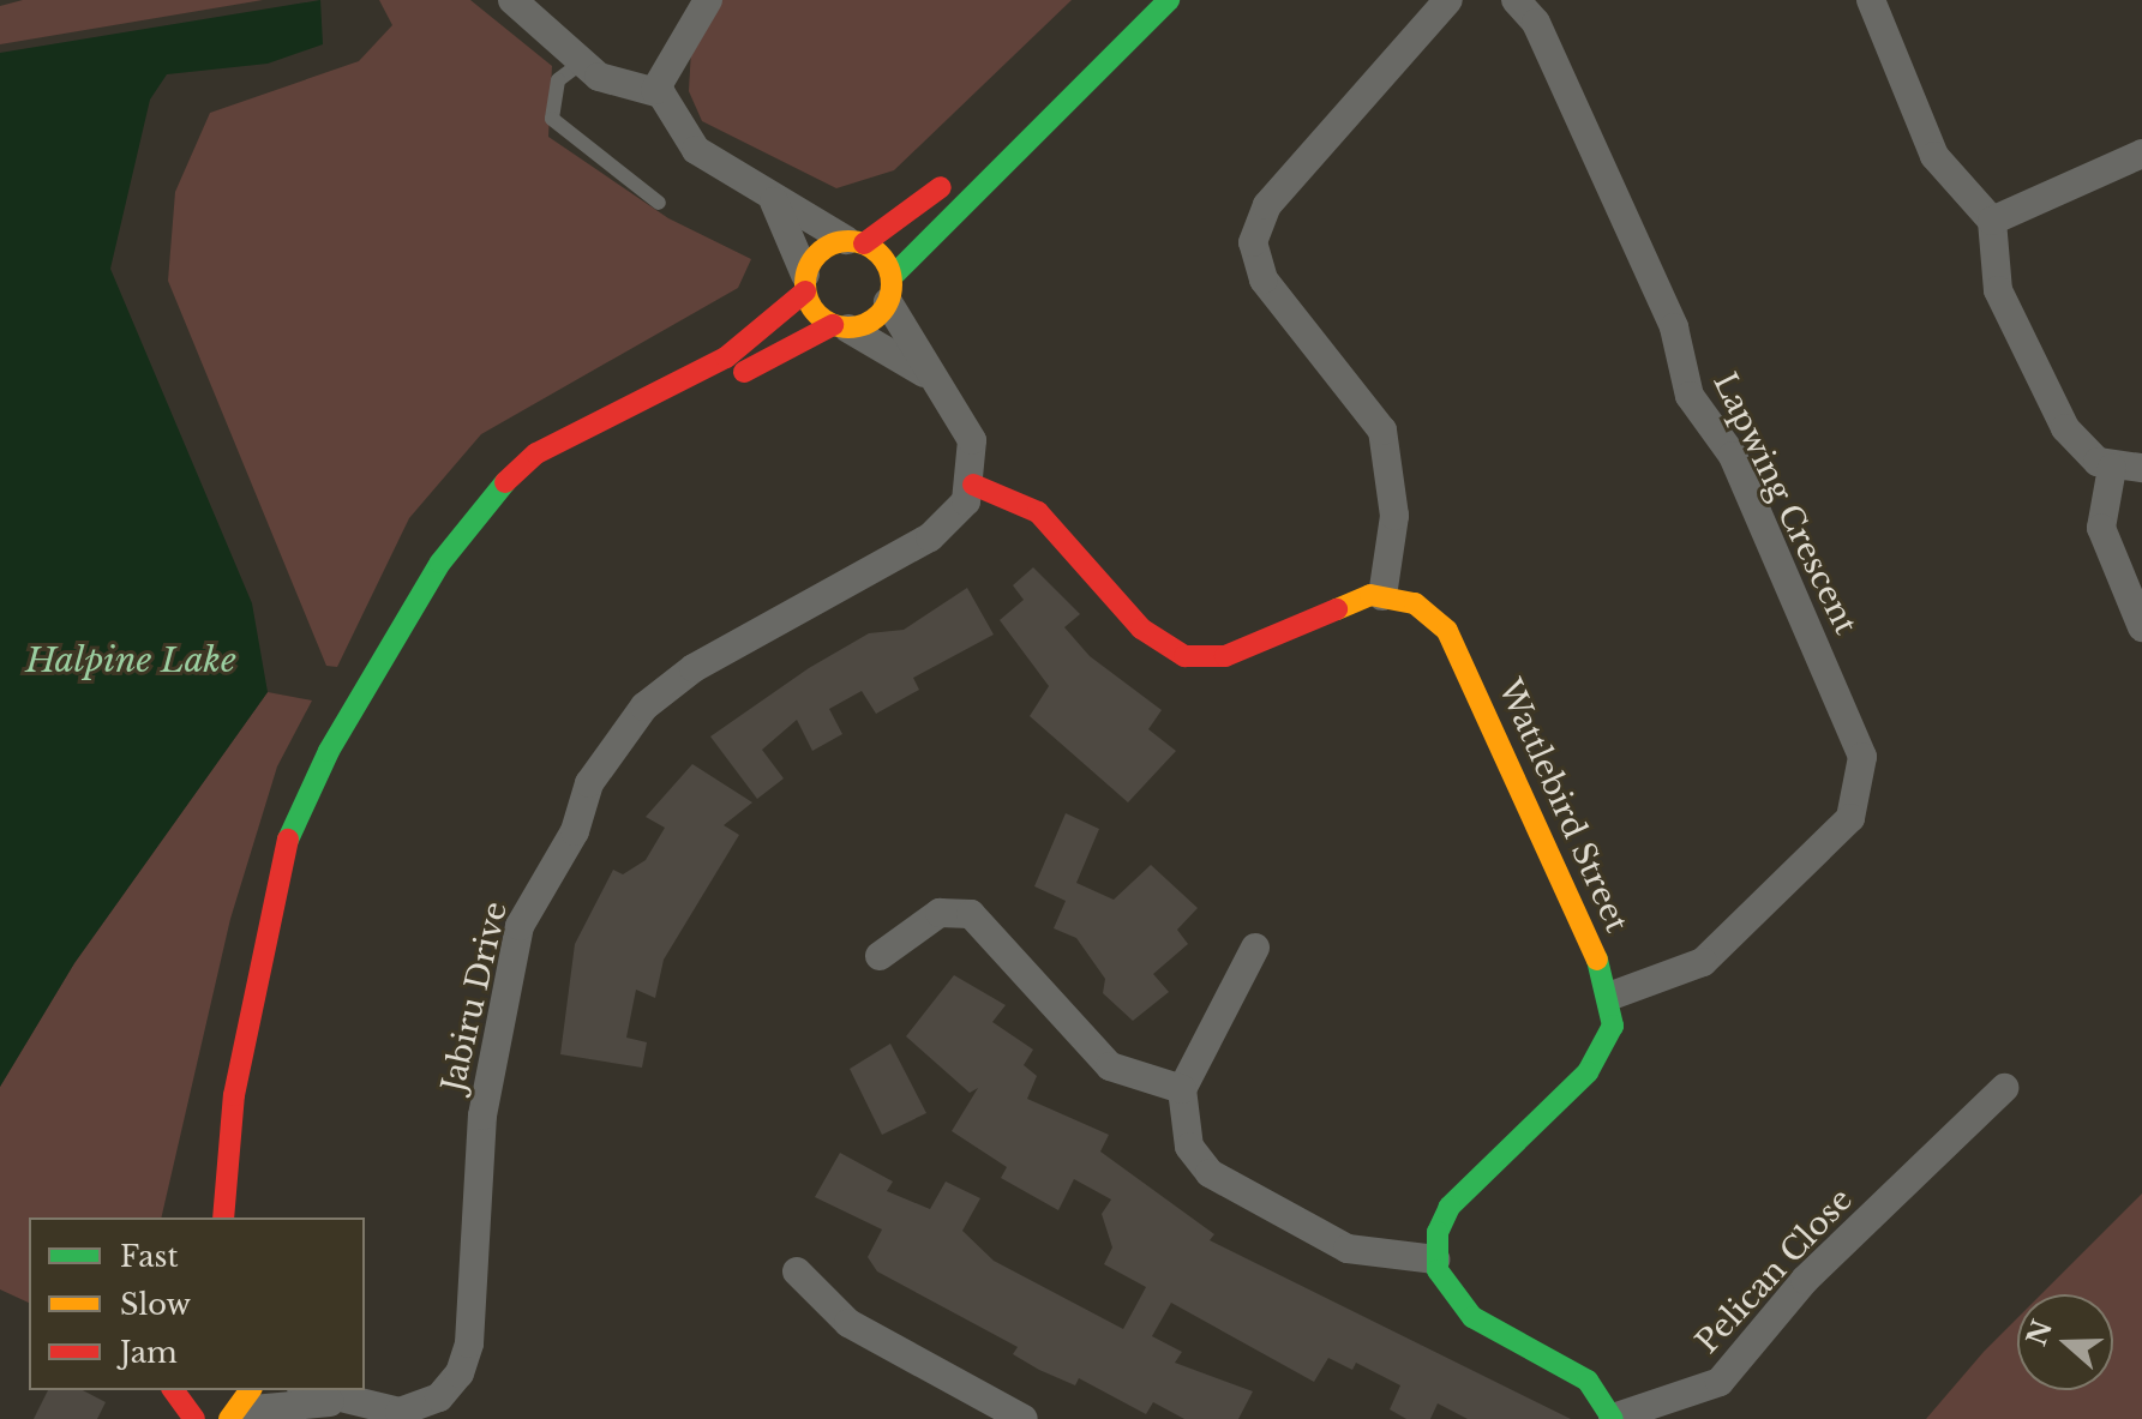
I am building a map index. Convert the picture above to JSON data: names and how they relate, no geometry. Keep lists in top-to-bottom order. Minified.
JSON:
{"streets":{"main road":["Wattlebird Street"],"street":["Lapwing Crescent","Jabiru Drive","Pelican Close"]},"crossings":[["Lapwing Crescent","Wattlebird Street"]],"water":["Halpine Lake"],"legend":["Fast","Slow","Jam"],"north":"left"}
